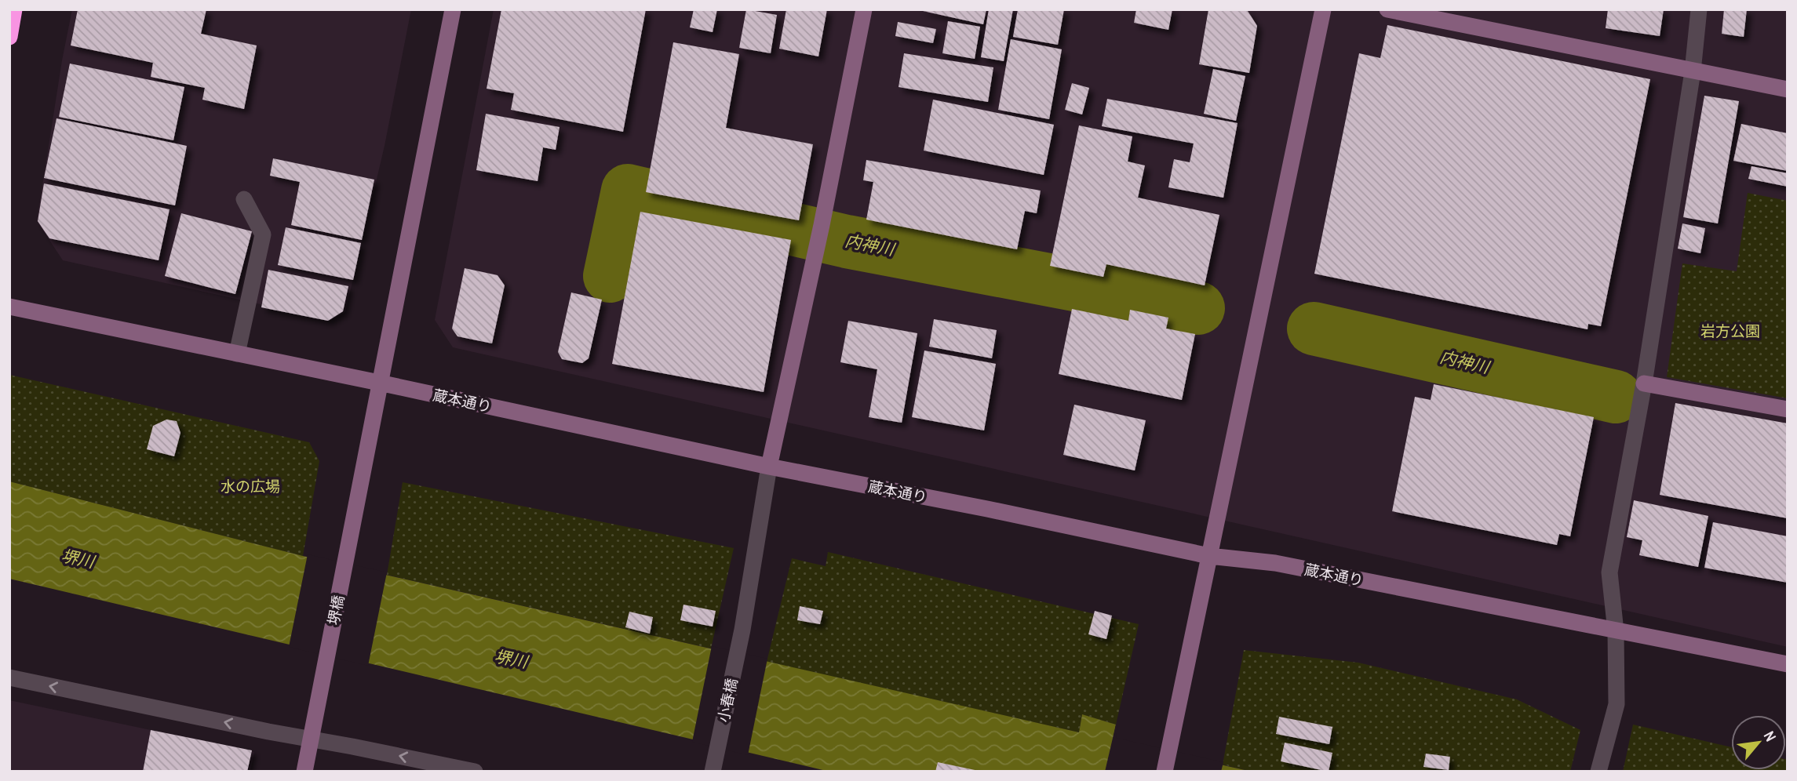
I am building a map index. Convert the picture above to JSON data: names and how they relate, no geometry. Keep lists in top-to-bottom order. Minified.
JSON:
{"streets":{"street":["蔵本通り","堺橋","小春橋"]},"crossings":[["蔵本通り","堺橋"],["蔵本通り","小春橋"]],"water":["内神川","堺川"],"parks":["岩方公園","水の広場"],"north":"top right"}
